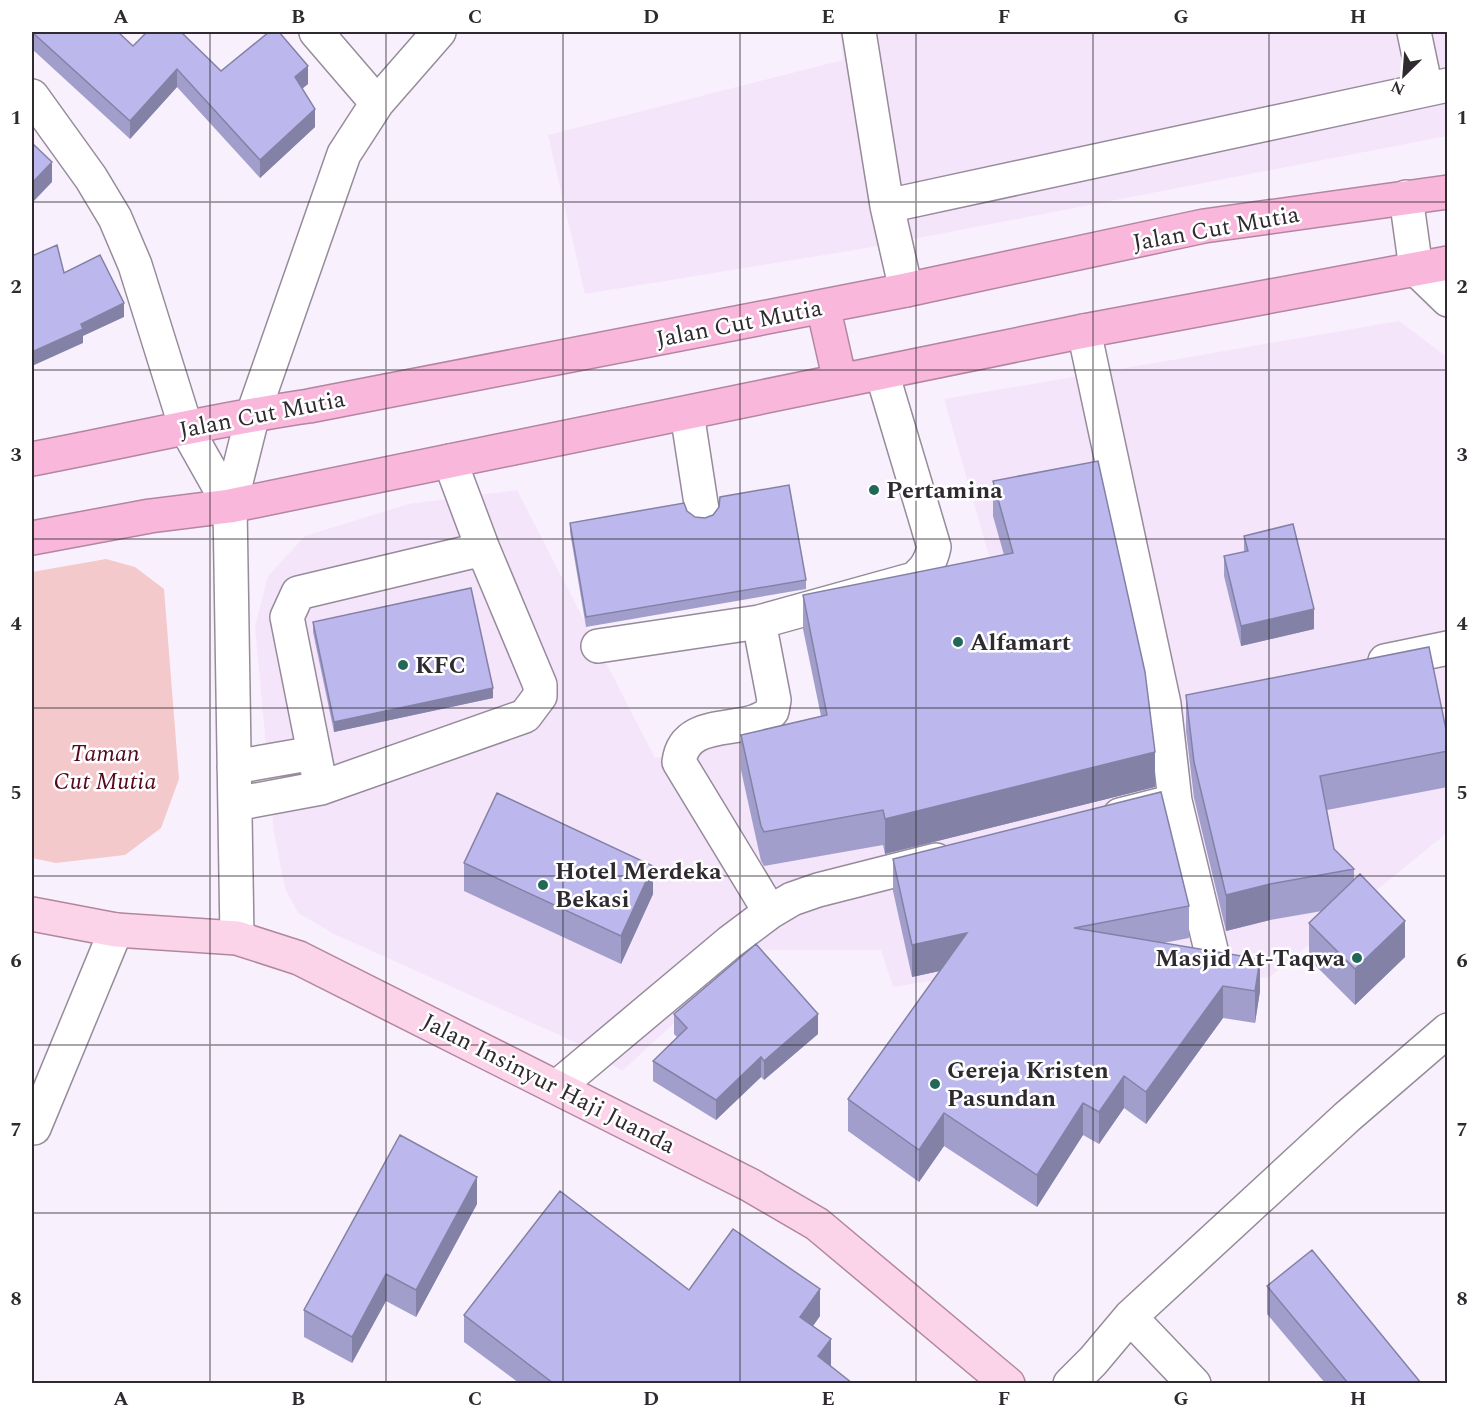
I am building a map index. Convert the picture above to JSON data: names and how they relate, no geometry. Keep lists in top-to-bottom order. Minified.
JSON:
{"streets":{"highway":["Jalan Cut Mutia"],"main road":["Jalan Insinyur Haji Juanda"]},"parks":["Taman Cut Mutia"],"places":["Pertamina","Alfamart","KFC","Hotel Merdeka Bekasi","Masjid At-Taqwa","Gereja Kristen Pasundan"],"north":"bottom left","grid":{"columns":["A","B","C","D","E","F","G","H"],"rows":["1","2","3","4","5","6","7","8"]}}
